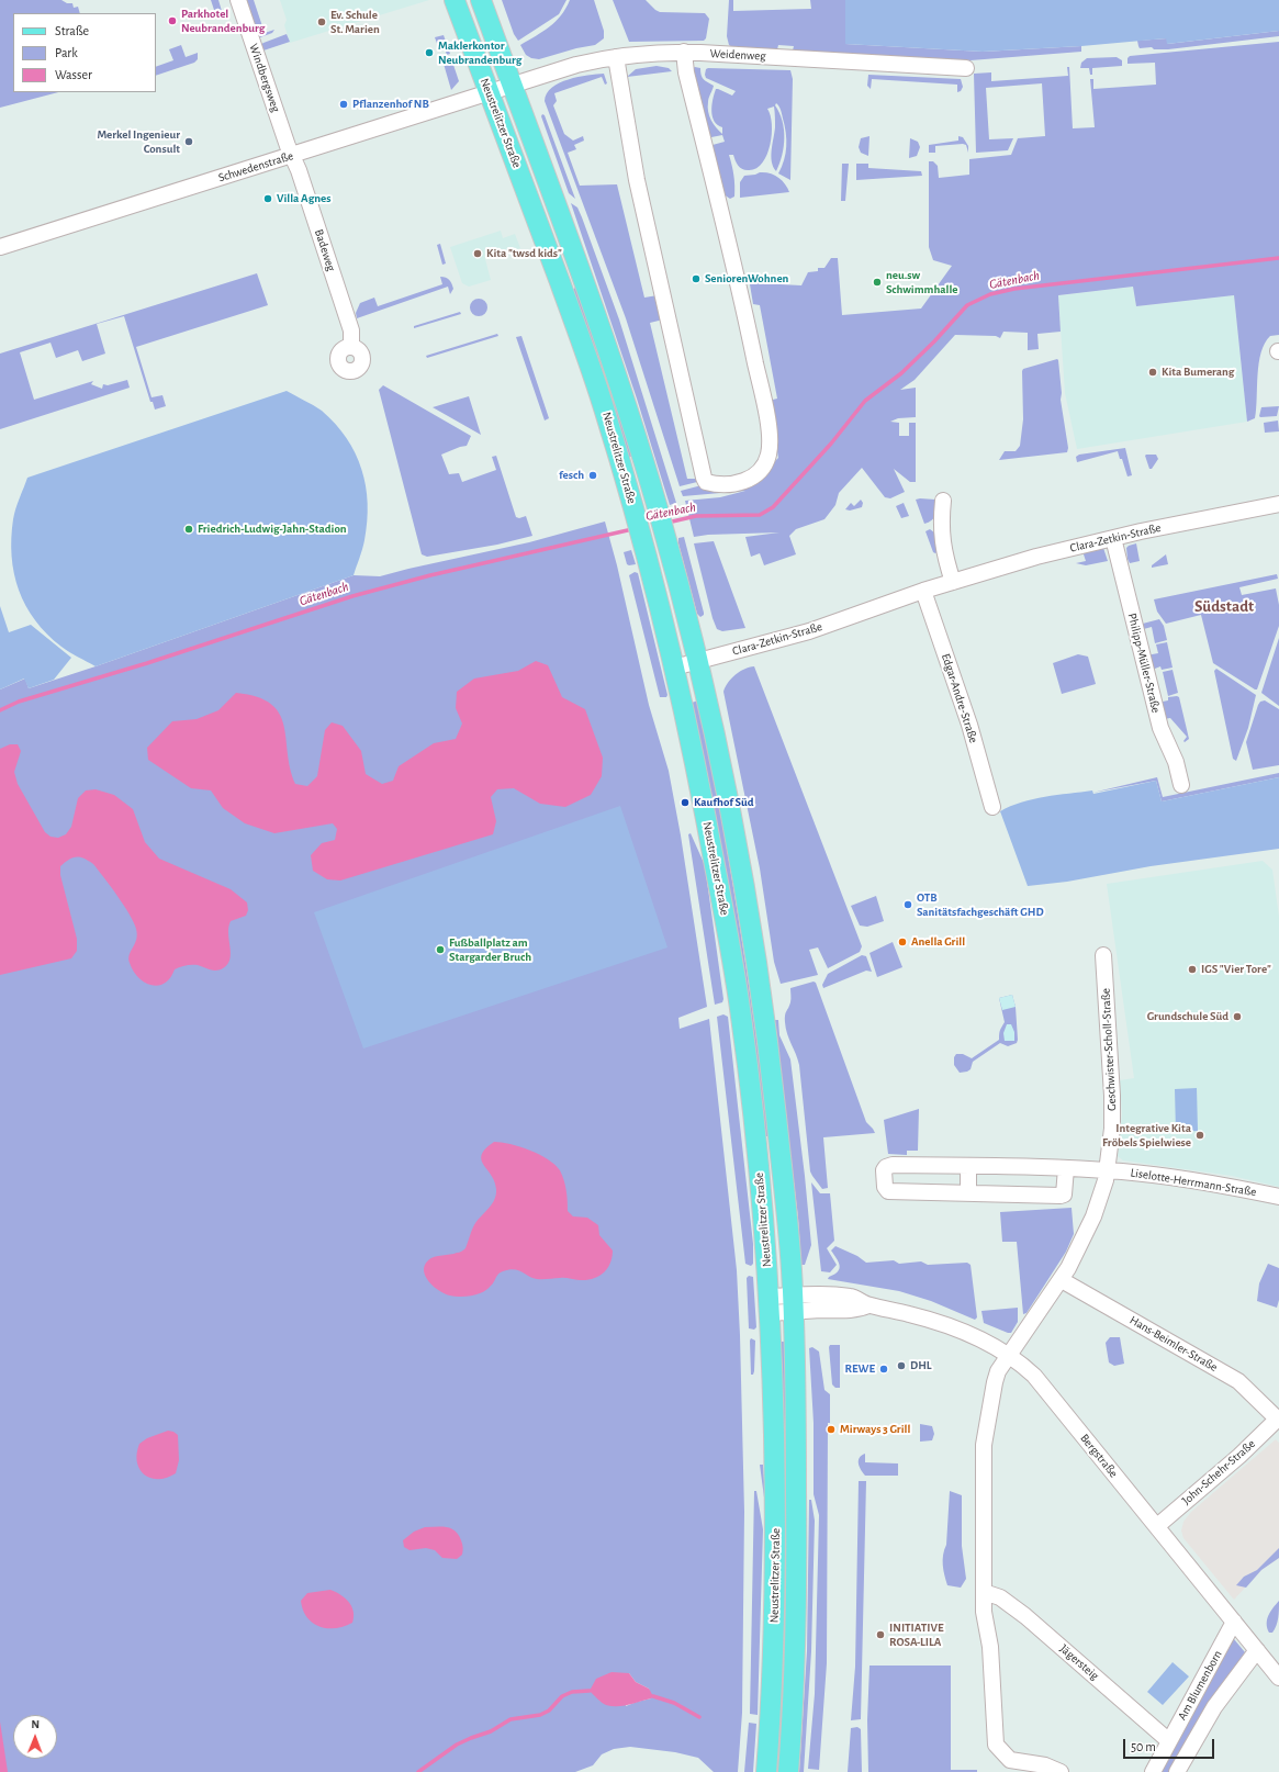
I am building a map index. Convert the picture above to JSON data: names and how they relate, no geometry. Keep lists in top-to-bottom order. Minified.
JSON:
{"streets":{"main road":["Neustrelitzer Straße"],"street":["Weidenweg","Windbergsweg","Schwedenstraße","Badeweg","Clara-Zetkin-Straße","Philipp-Müller-Straße","Edgar-Andre-Straße","Geschwister-Scholl-Straße","Liselotte-Herrmann-Straße","Hans-Beimler-Straße","Bergstraße","John-Schehr-Straße","Jägersteig","Am Blumenborn"]},"crossings":[["Weidenweg","Neustrelitzer Straße"],["Weidenweg","Schwedenstraße"],["Windbergsweg","Schwedenstraße"],["Windbergsweg","Badeweg"],["Neustrelitzer Straße","Schwedenstraße"],["Neustrelitzer Straße","Clara-Zetkin-Straße"],["Neustrelitzer Straße","Bergstraße"],["Schwedenstraße","Badeweg"],["Clara-Zetkin-Straße","Philipp-Müller-Straße"],["Clara-Zetkin-Straße","Edgar-Andre-Straße"],["Geschwister-Scholl-Straße","Liselotte-Herrmann-Straße"],["Geschwister-Scholl-Straße","Hans-Beimler-Straße"],["Geschwister-Scholl-Straße","Bergstraße"],["Hans-Beimler-Straße","John-Schehr-Straße"],["Bergstraße","John-Schehr-Straße"],["Bergstraße","Am Blumenborn"],["Jägersteig","Am Blumenborn"]],"districts":["Südstadt"],"water":["Gätenbach"],"places":["Parkhotel Neubrandenburg","Ev. Schule St. Marien","Maklerkontor Neubrandenburg","Pflanzenhof NB","Merkel Ingenieur Consult","Villa Agnes","Kita \"twsd kids\"","SeniorenWohnen","neu.sw Schwimmhalle","Kita Bumerang","fesch","Friedrich-Ludwig-Jahn-Stadion","Kaufhof Süd","OTB Sanitätsfachgeschäft GHD","Anella Grill","Fußballplatz am Stargarder Bruch","IGS \"Vier Tore\"","Grundschule Süd","Integrative Kita Fröbels Spielwiese","DHL","REWE","Mirways 3 Grill","INITIATIVE ROSA-LILA"],"legend":["Straße","Park","Wasser"],"scale_bar":"50 m","north":"top"}
